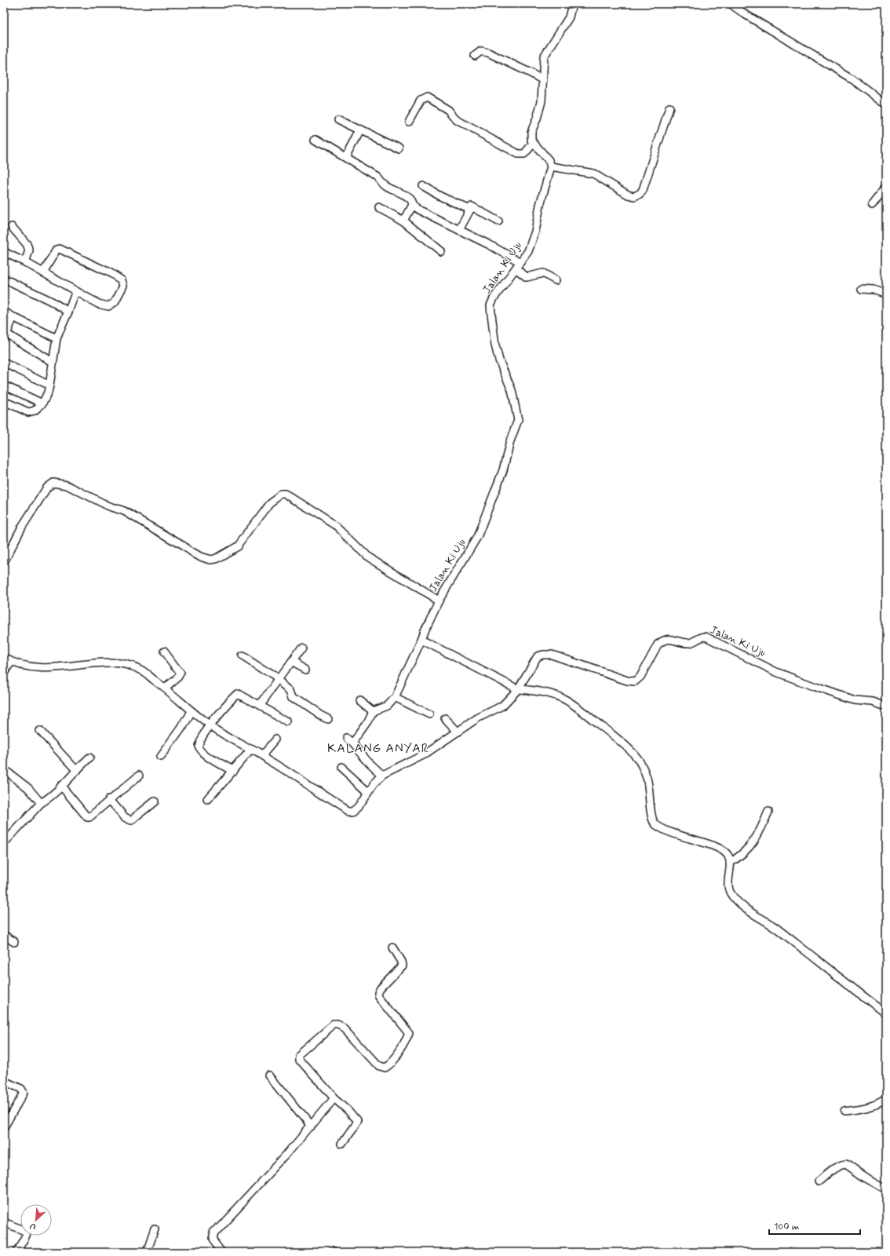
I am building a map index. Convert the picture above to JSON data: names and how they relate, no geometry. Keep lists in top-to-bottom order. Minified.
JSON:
{"streets":{"street":["Jalan Ki Uju"]},"districts":["KALANG ANYAR"],"scale_bar":"100 m","north":"bottom left"}
